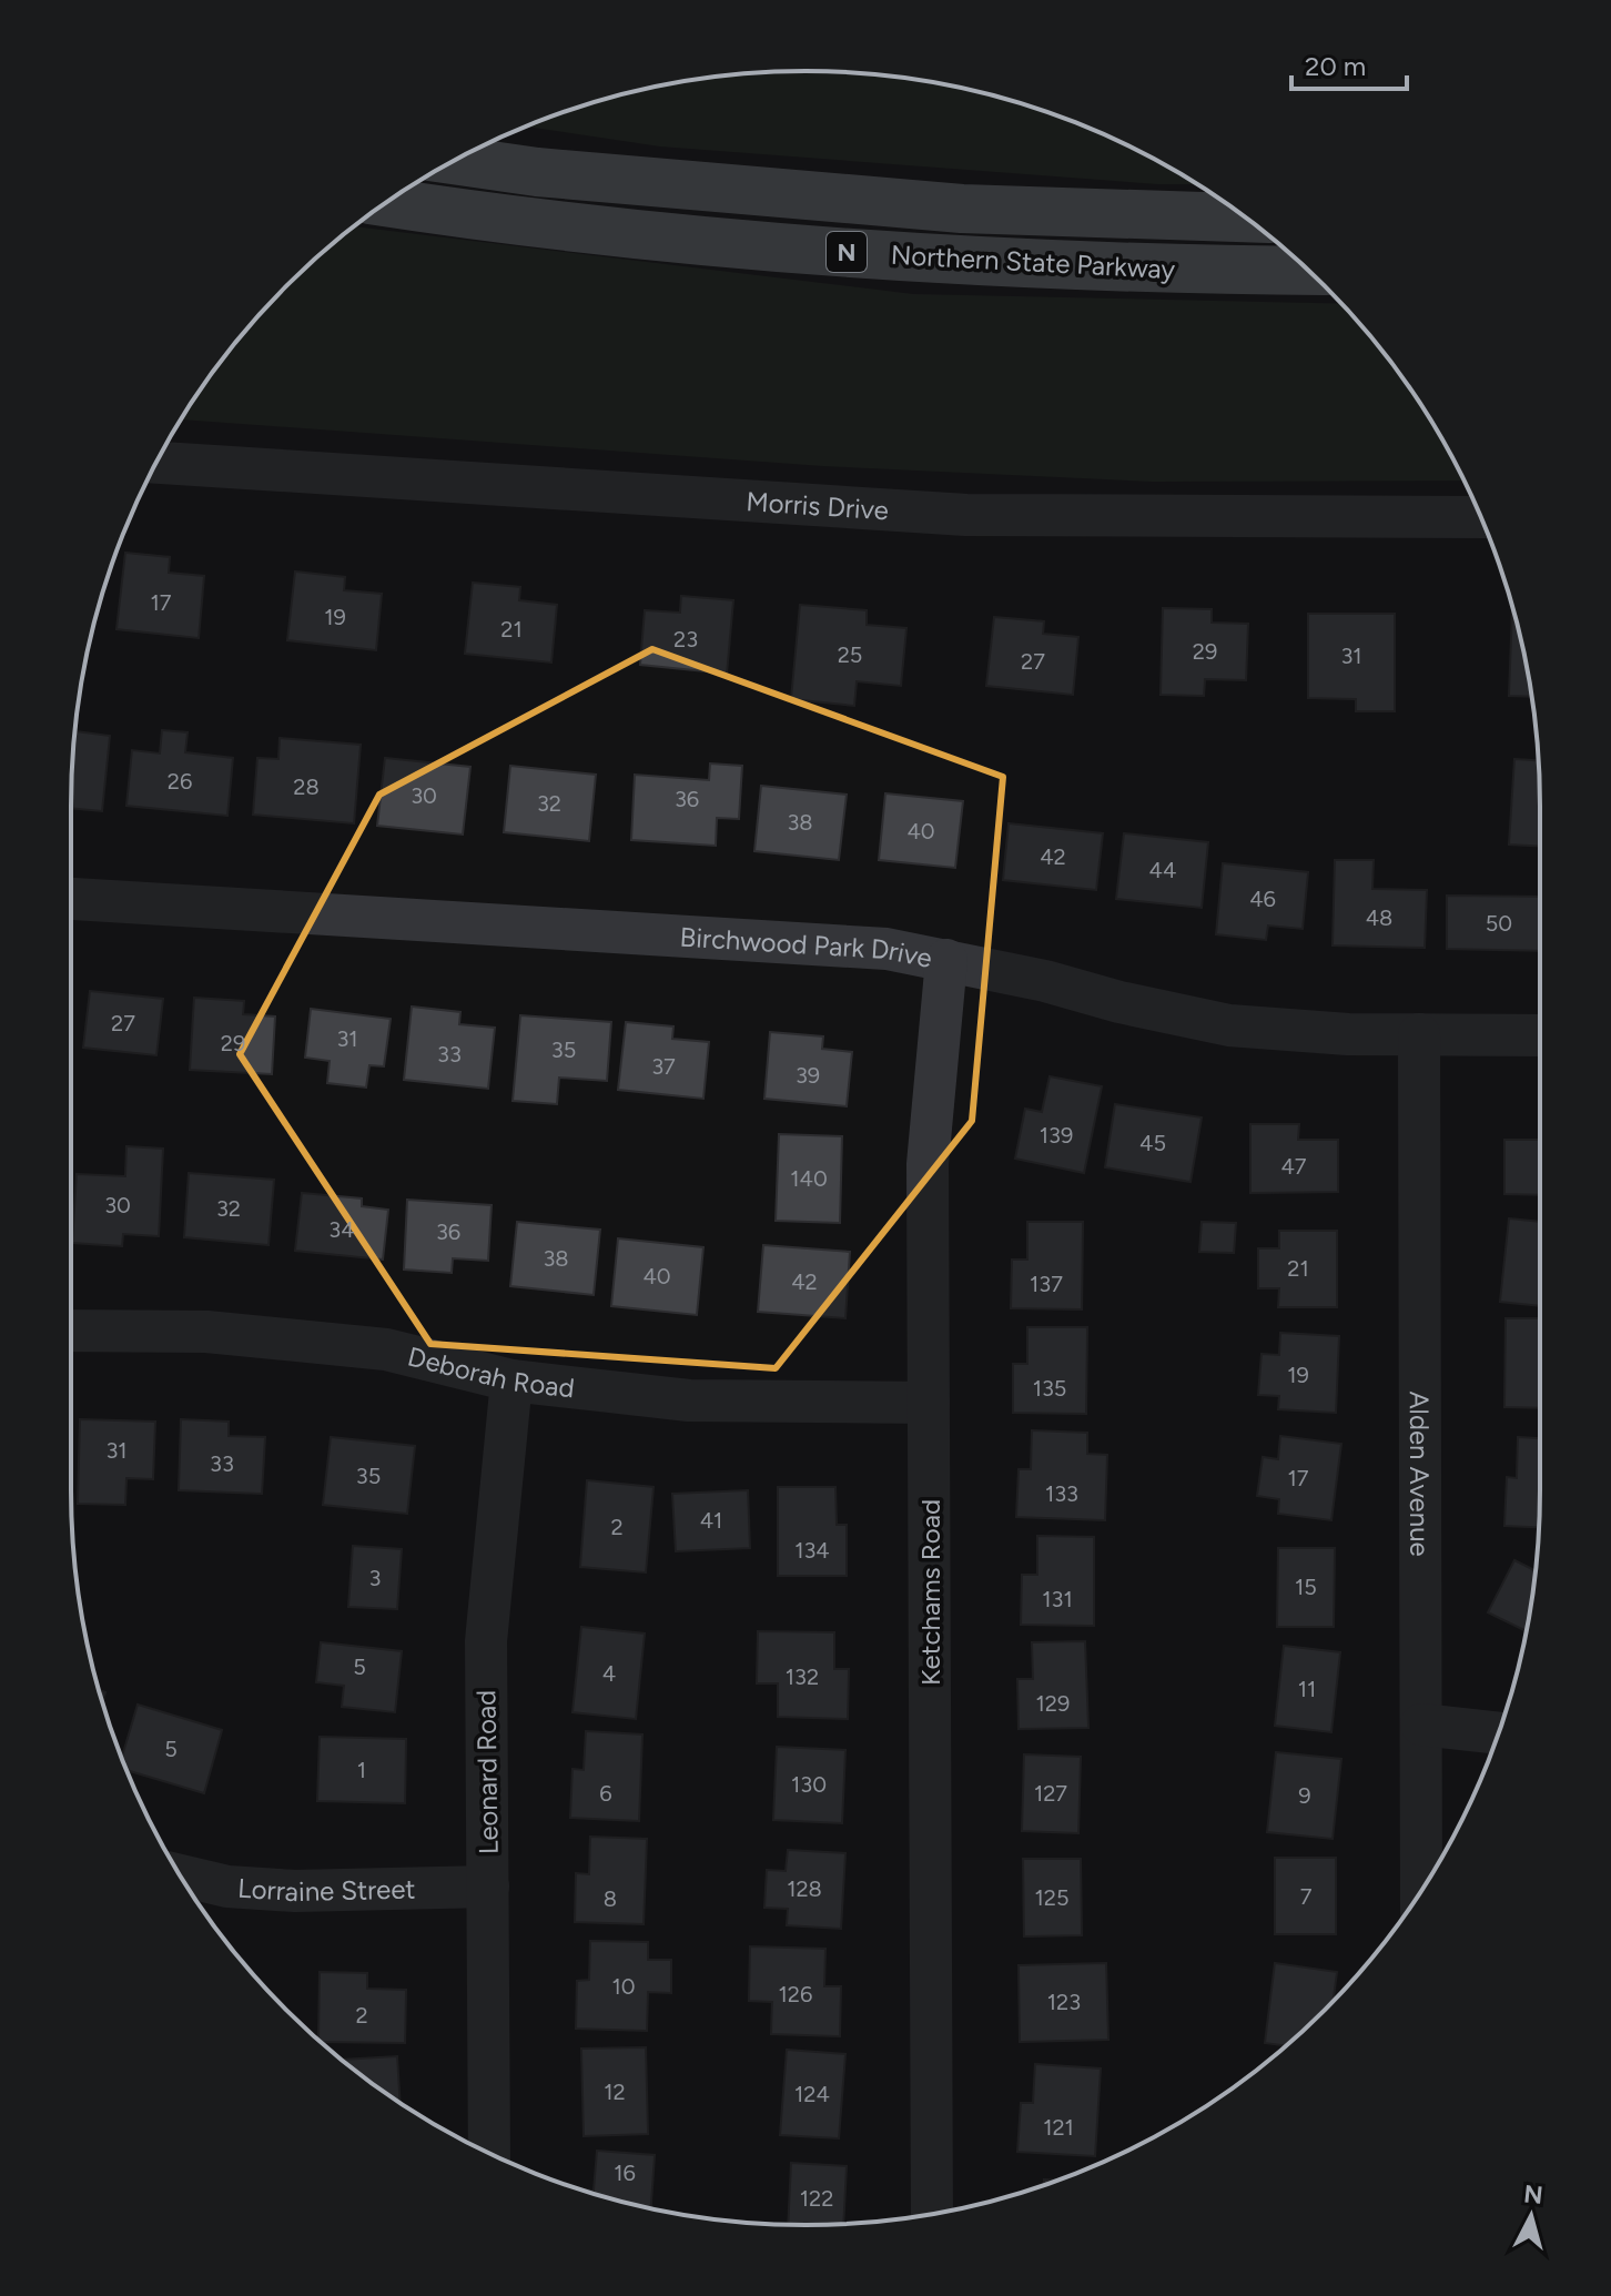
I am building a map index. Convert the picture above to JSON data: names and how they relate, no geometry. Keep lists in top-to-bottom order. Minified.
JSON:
{"streets":{"highway":["N","Northern State Parkway"],"street":["Morris Drive","Birchwood Park Drive","Deborah Road","Alden Avenue","Ketchams Road","Leonard Road","Lorraine Street"]},"crossings":[["Birchwood Park Drive","Alden Avenue"],["Birchwood Park Drive","Ketchams Road"],["Deborah Road","Ketchams Road"],["Deborah Road","Leonard Road"],["Leonard Road","Lorraine Street"]],"house_numbers":["17","19","21","23","29","25","31","27","26","28","30","36","32","38","40","42","44","46","48","50","27","31","29","35","33","37","39","139","45","47","140","30","32","34","36","38","21","40","42","137","19","135","31","33","35","17","133","41","2","134","3","15","131","5","4","132","11","129","5","1","130","6","127","9","128","7","125","8","10","126","123","2","12","124","121","16","122"],"scale_bar":"20 m","north":"top"}
